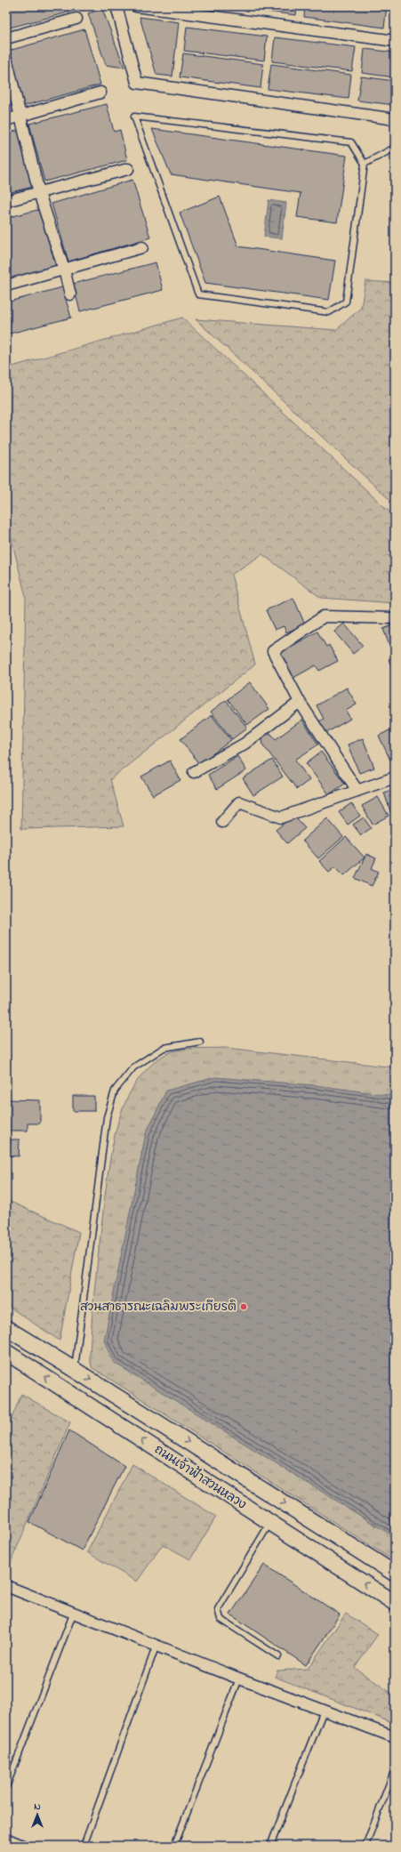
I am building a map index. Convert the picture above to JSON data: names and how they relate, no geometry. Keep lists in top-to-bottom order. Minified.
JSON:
{"streets":{"main road":["ถนนเจ้าฟ้าสวนหลวง"]},"places":["สวนสาธารณะเฉลิมพระเกียรติ"],"north":"top"}
